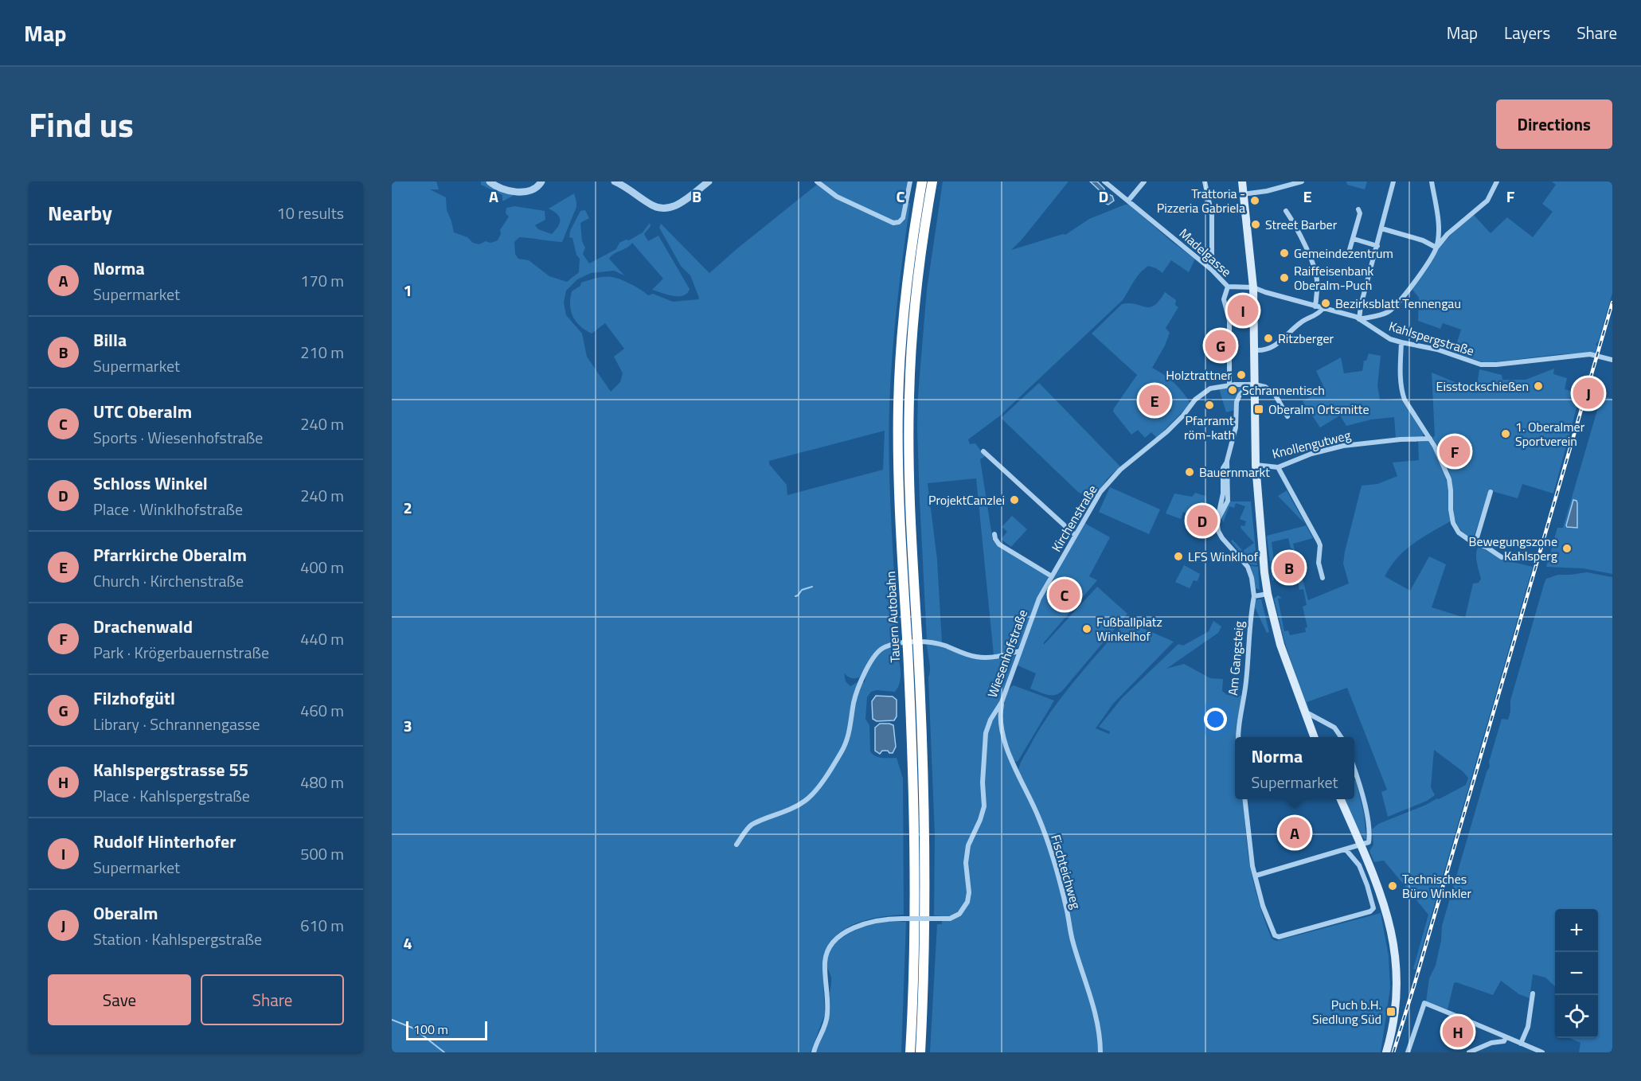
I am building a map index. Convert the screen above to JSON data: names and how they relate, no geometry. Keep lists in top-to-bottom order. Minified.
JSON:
{"streets":{"highway":["Tauern Autobahn"],"street":["Madelgasse","Kahlspergstraße","Knollengutweg","Kirchenstraße","Wiesenhofstraße","Am Gangsteig","Fischteichweg"]},"crossings":[["Madelgasse","Kahlspergstraße"],["Kirchenstraße","Wiesenhofstraße"],["Kirchenstraße","Am Gangsteig"],["Wiesenhofstraße","Fischteichweg"]],"places":{"other":["Trattoria - Pizzeria Gabriela","Street Barber","Gemeindezentrum","Raiffeisenbank Oberalm-Puch","Bezirksblatt Tennengau","Ritzberger","Holztrattner","Eisstockschießen","Schrannentisch","Pfarramt röm-kath","1. Oberalmer Sportverein","Bauernmarkt","ProjektCanzlei","Bewegungszone Kahlsperg","LFS Winklhof","Fußballplatz Winkelhof","Technisches Büro Winkler"],"transit":["Oberalm Ortsmitte","Puch b.H. Siedlung Süd"]},"scale_bar":"100 m","page":{"header":"Map","nav":["Map","Layers","Share"],"title":"Find us","buttons":["Directions",["Save","Share"]],"heading":["Nearby","10 results"],"list":[{"mark":"A","name":"Norma","note":"Supermarket","value":"170 m"},{"mark":"B","name":"Billa","note":"Supermarket","value":"210 m"},{"mark":"C","name":"UTC Oberalm","note":"Sports · Wiesenhofstraße","value":"240 m"},{"mark":"D","name":"Schloss Winkel","note":"Place · Winklhofstraße","value":"240 m"},{"mark":"E","name":"Pfarrkirche Oberalm","note":"Church · Kirchenstraße","value":"400 m"},{"mark":"F","name":"Drachenwald","note":"Park · Krögerbauernstraße","value":"440 m"},{"mark":"G","name":"Filzhofgütl","note":"Library · Schrannengasse","value":"460 m"},{"mark":"H","name":"Kahlspergstrasse 55","note":"Place · Kahlspergstraße","value":"480 m"},{"mark":"I","name":"Rudolf Hinterhofer","note":"Supermarket","value":"500 m"},{"mark":"J","name":"Oberalm","note":"Station · Kahlspergstraße","value":"610 m"}],"pins":["I","G","J","E","F","D","B","C","A","H"],"popup":["Norma","Supermarket"],"map_buttons":["+","−"],"scale":"100 m"},"grid":{"columns":["A","B","C","D","E","F"],"rows":["1","2","3","4"]}}
